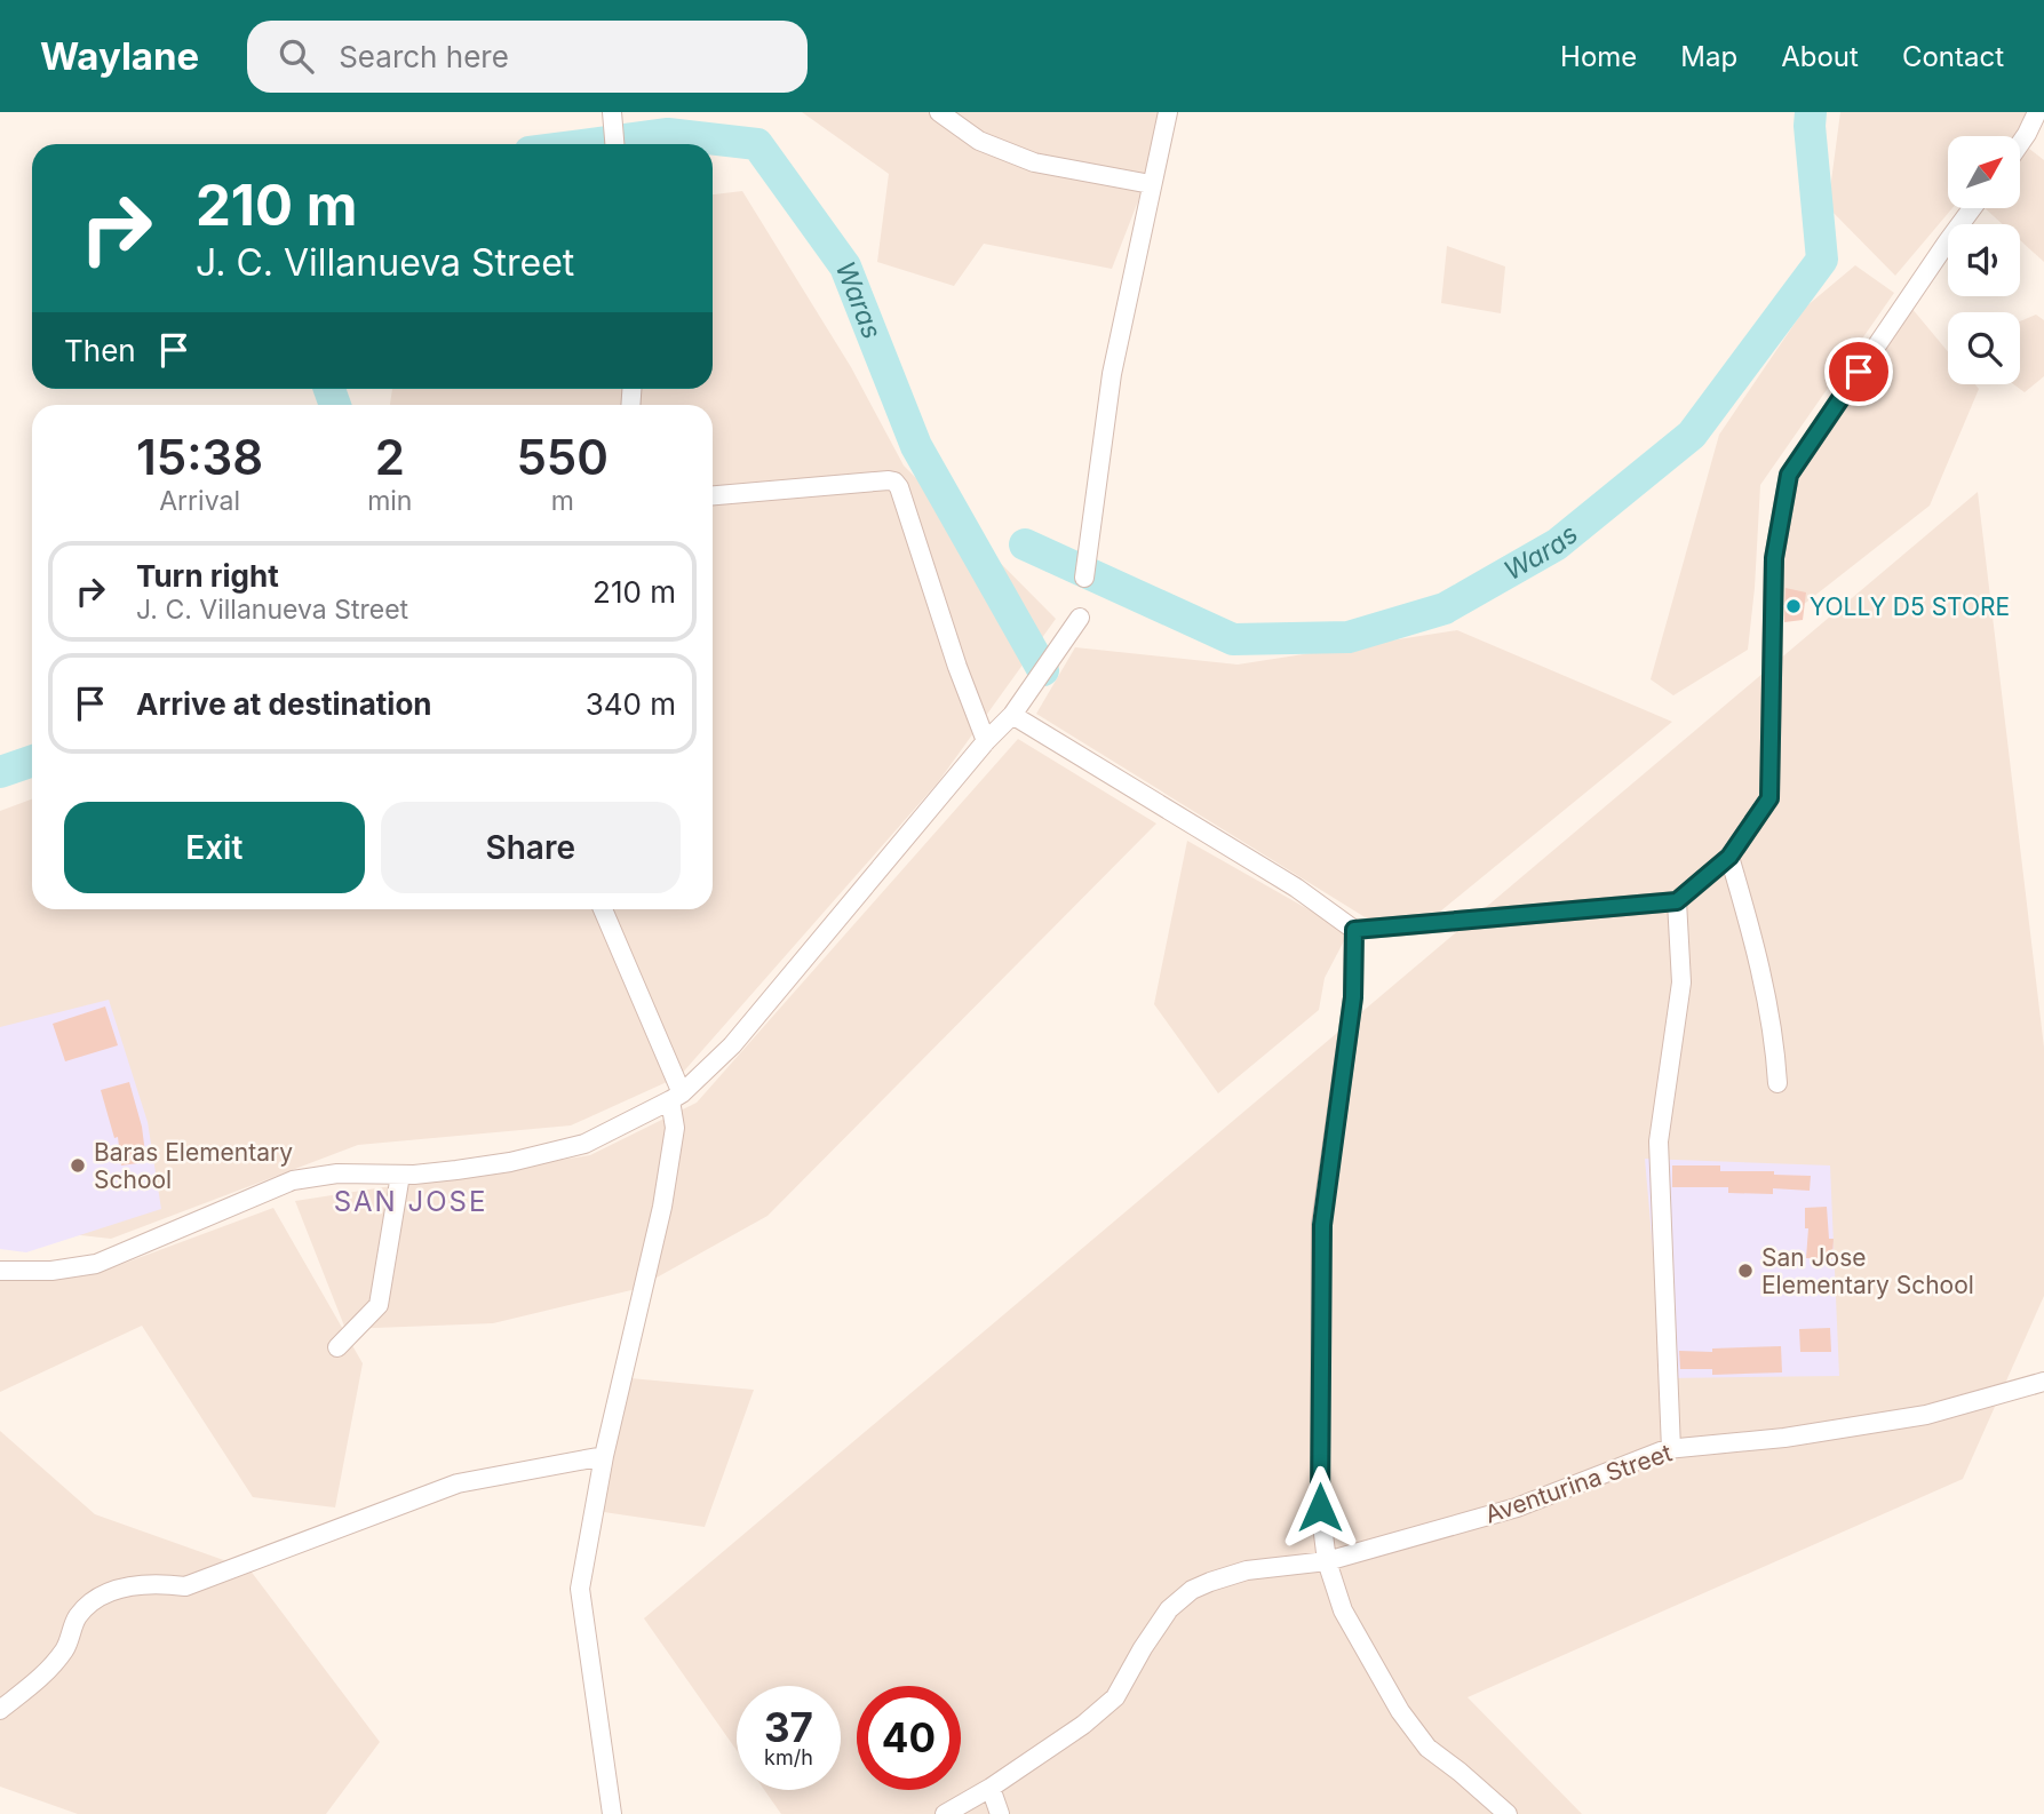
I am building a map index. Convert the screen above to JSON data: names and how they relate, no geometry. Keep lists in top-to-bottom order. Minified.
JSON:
{"streets":{"street":["Aventurina Street"]},"districts":["SAN JOSE"],"water":["Waras"],"places":["YOLLY D5 STORE","Baras Elementary School","San Jose Elementary School"],"north":"top right","page":{"header":"Waylane","search":"Search here","nav":["Home","Map","About","Contact"],"turn":["210 m","J. C. Villanueva Street"],"then":"Then","eta":["15:38","Arrival","2","min","550","m"],"list":[{"name":"Turn right","note":"J. C. Villanueva Street","value":"210 m"},{"name":"Arrive at destination","value":"340 m"}],"buttons":["Exit","Share"],"speed":"37 km/h","limit":"40"}}
